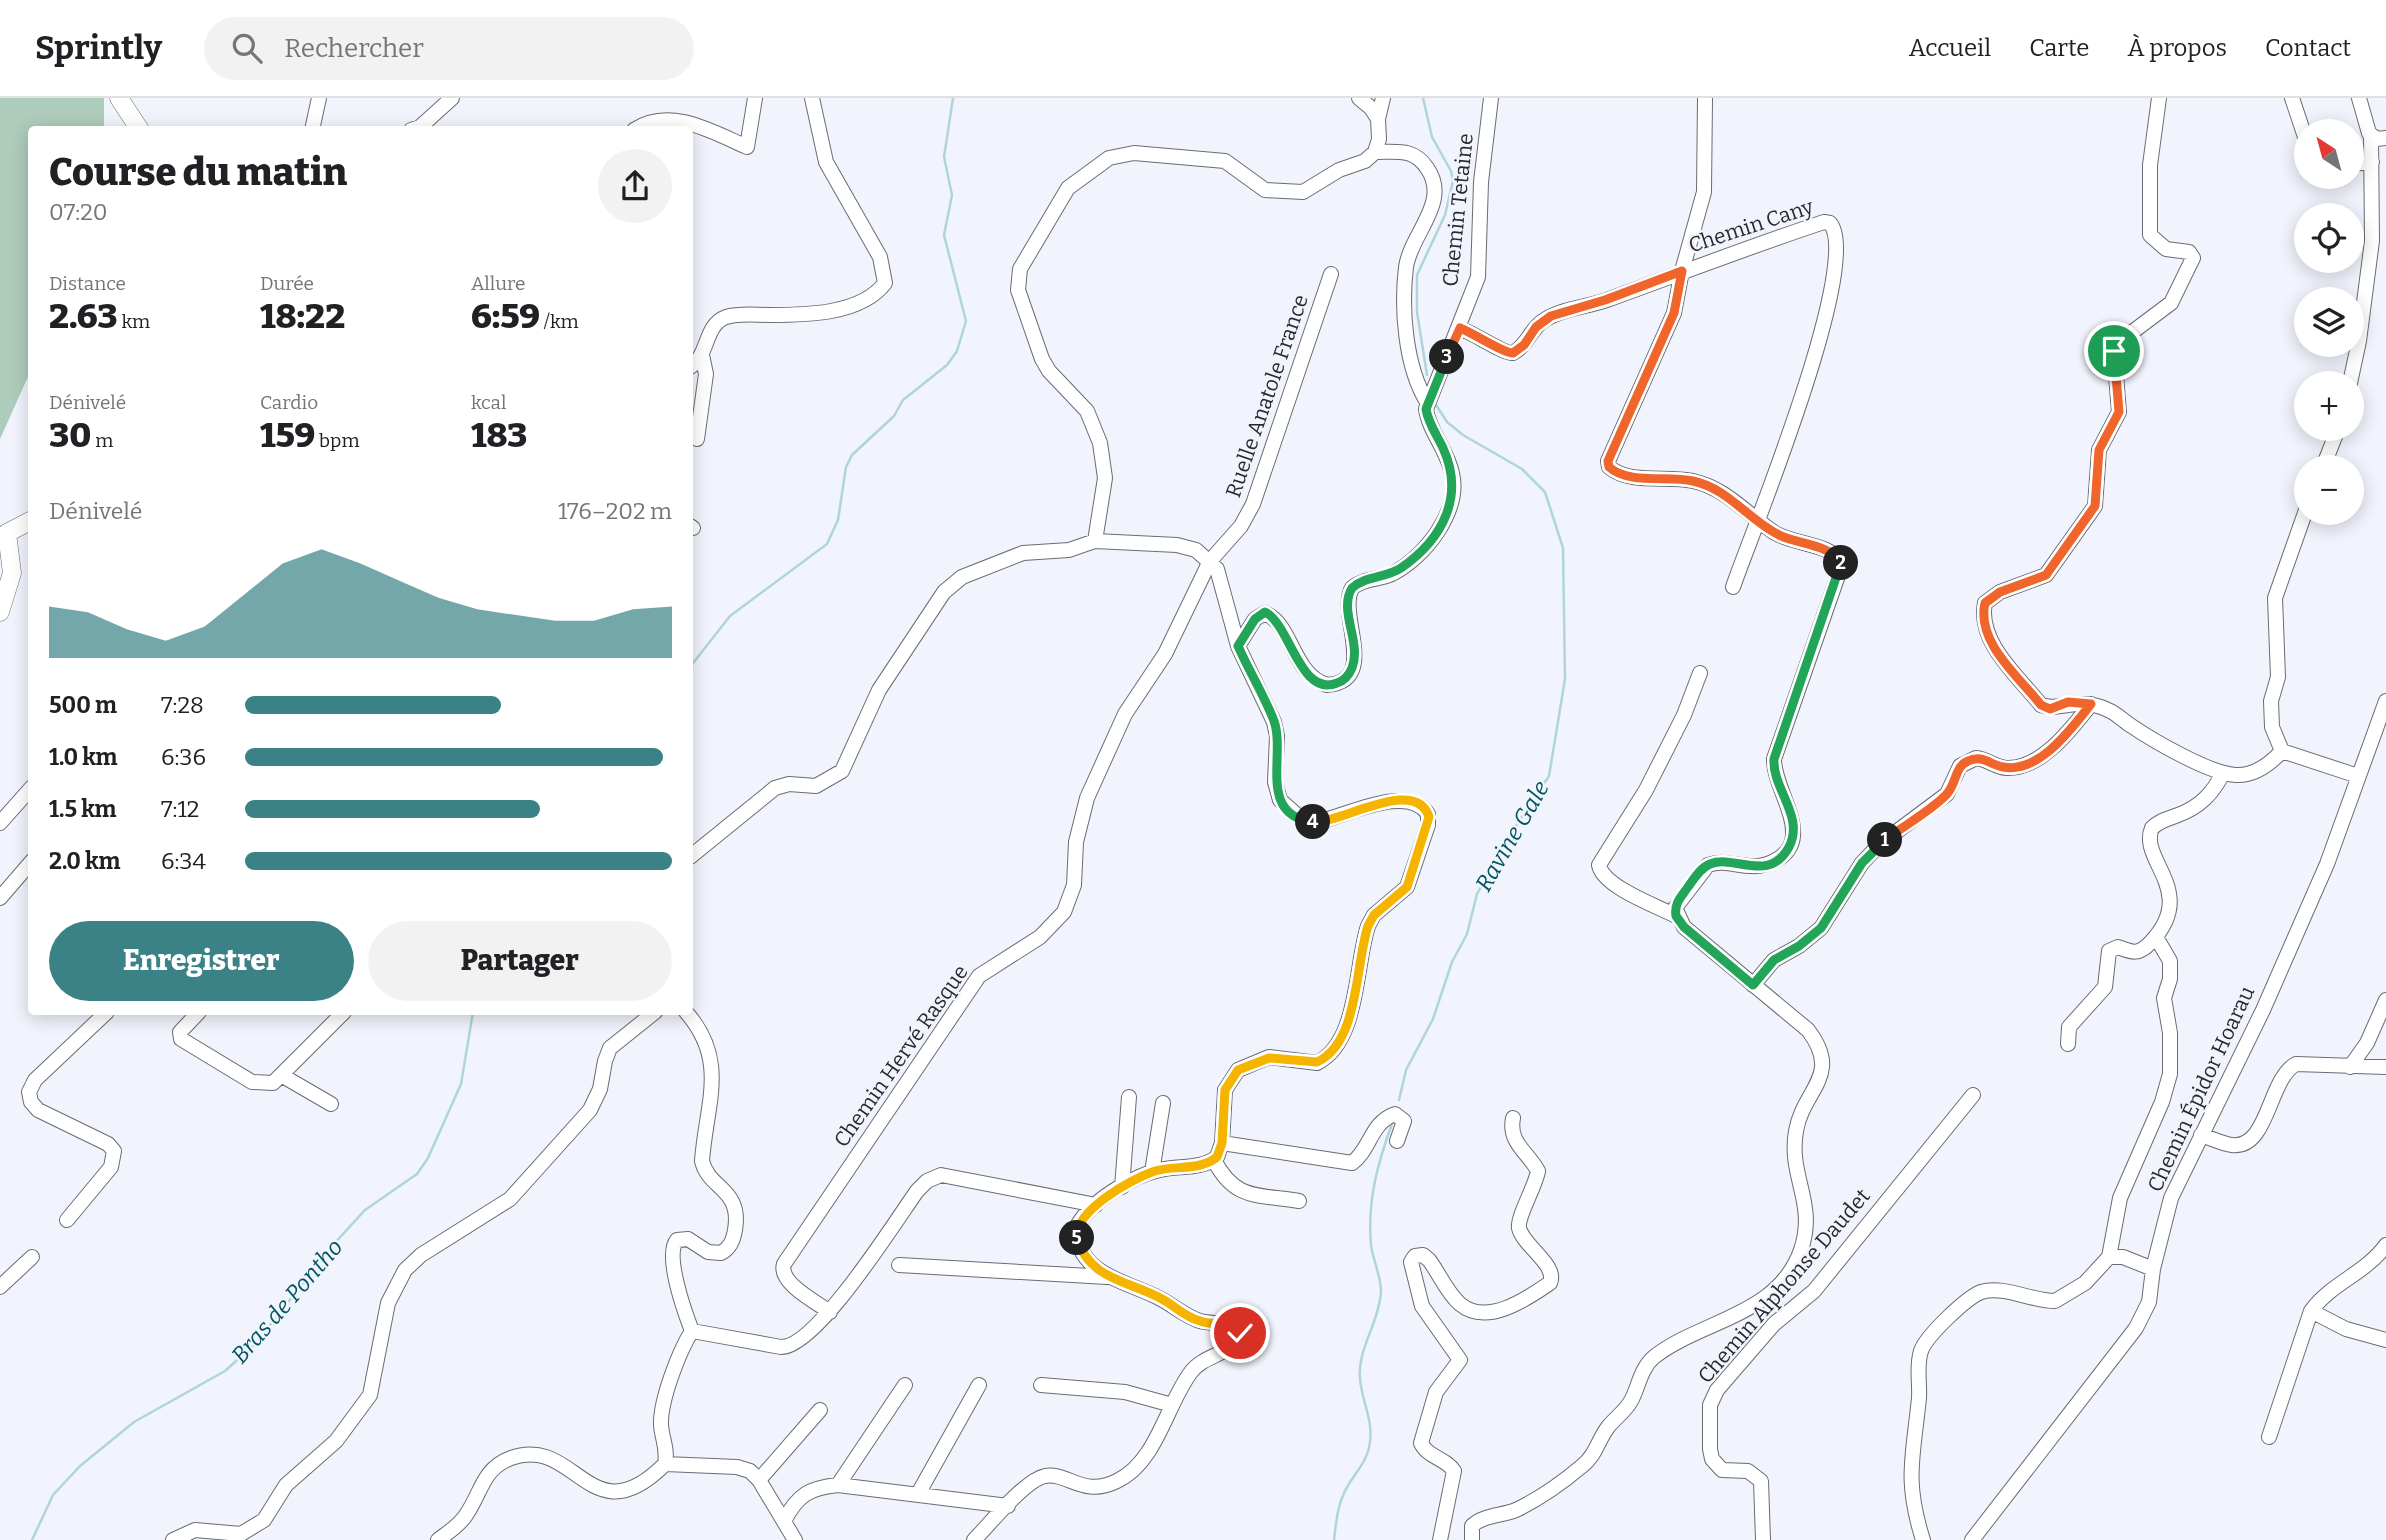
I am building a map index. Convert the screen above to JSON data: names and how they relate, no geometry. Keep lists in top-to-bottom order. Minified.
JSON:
{"streets":{"street":["Chemin Tetaine","Chemin Cany","Ruelle Anatole France","Chemin Hervé Rasque","Chemin Épidor Hoarau","Chemin Alphonse Daudet"]},"crossings":[["Chemin Tetaine","Chemin Cany"],["Ruelle Anatole France","Chemin Hervé Rasque"]],"water":["Ravine Gale","Bras de Pontho"],"north":"top left","page":{"header":"Sprintly","search":"Rechercher","nav":["Accueil","Carte","À propos","Contact"],"map_buttons":["+","−"],"heading":["Course du matin","07:20"],"stats":[["Distance","2.63 km"],["Durée","18:22"],["Allure","6:59 /km"],["Dénivelé","30 m"],["Cardio","159 bpm"],["kcal","183"]],"pins":["3","2","4","1","5"],"chart":["Dénivelé","176–202 m"],"list":[{"name":"500 m","note":"7:28"},{"name":"1.0 km","note":"6:36"},{"name":"1.5 km","note":"7:12"},{"name":"2.0 km","note":"6:34"}],"buttons":["Enregistrer","Partager"]}}
